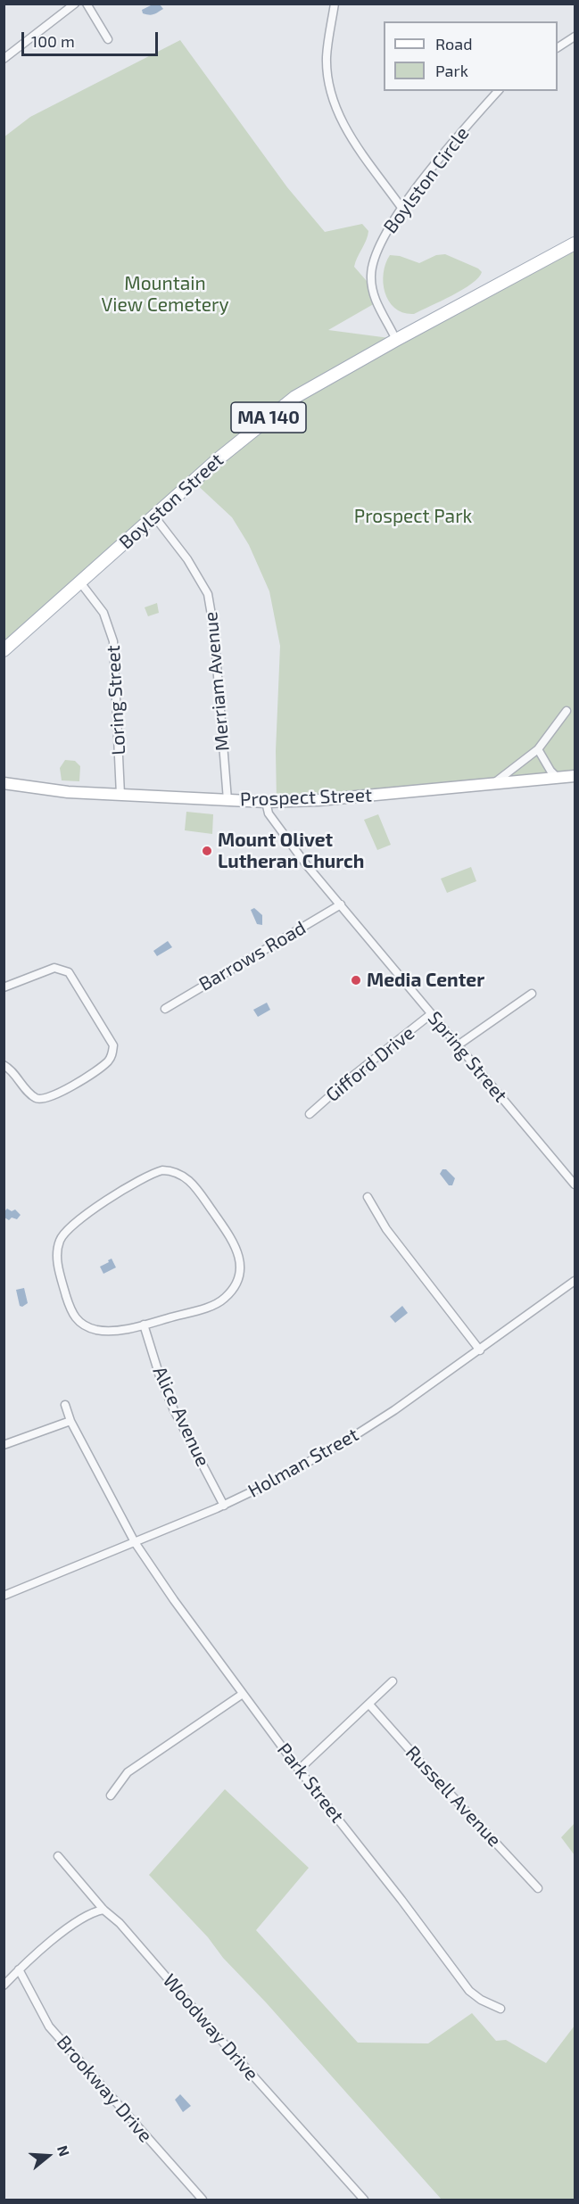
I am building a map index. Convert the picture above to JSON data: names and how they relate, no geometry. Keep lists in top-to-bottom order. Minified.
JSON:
{"streets":{"main road":["MA 140","Boylston Street"],"street":["Boylston Circle","Merriam Avenue","Loring Street","Prospect Street","Barrows Road","Spring Street","Gifford Drive","Alice Avenue","Holman Street","Park Street","Russell Avenue","Woodway Drive","Brookway Drive"]},"crossings":[["Boylston Circle","Boylston Street"],["Boylston Street","Merriam Avenue"],["Boylston Street","Loring Street"],["Merriam Avenue","Prospect Street"],["Loring Street","Prospect Street"],["Prospect Street","Spring Street"],["Barrows Road","Spring Street"],["Spring Street","Gifford Drive"],["Alice Avenue","Holman Street"],["Holman Street","Park Street"]],"parks":["Mountain View Cemetery","Prospect Park"],"places":["Mount Olivet Lutheran Church","Media Center"],"legend":["Road","Park"],"scale_bar":"100 m","north":"right"}
